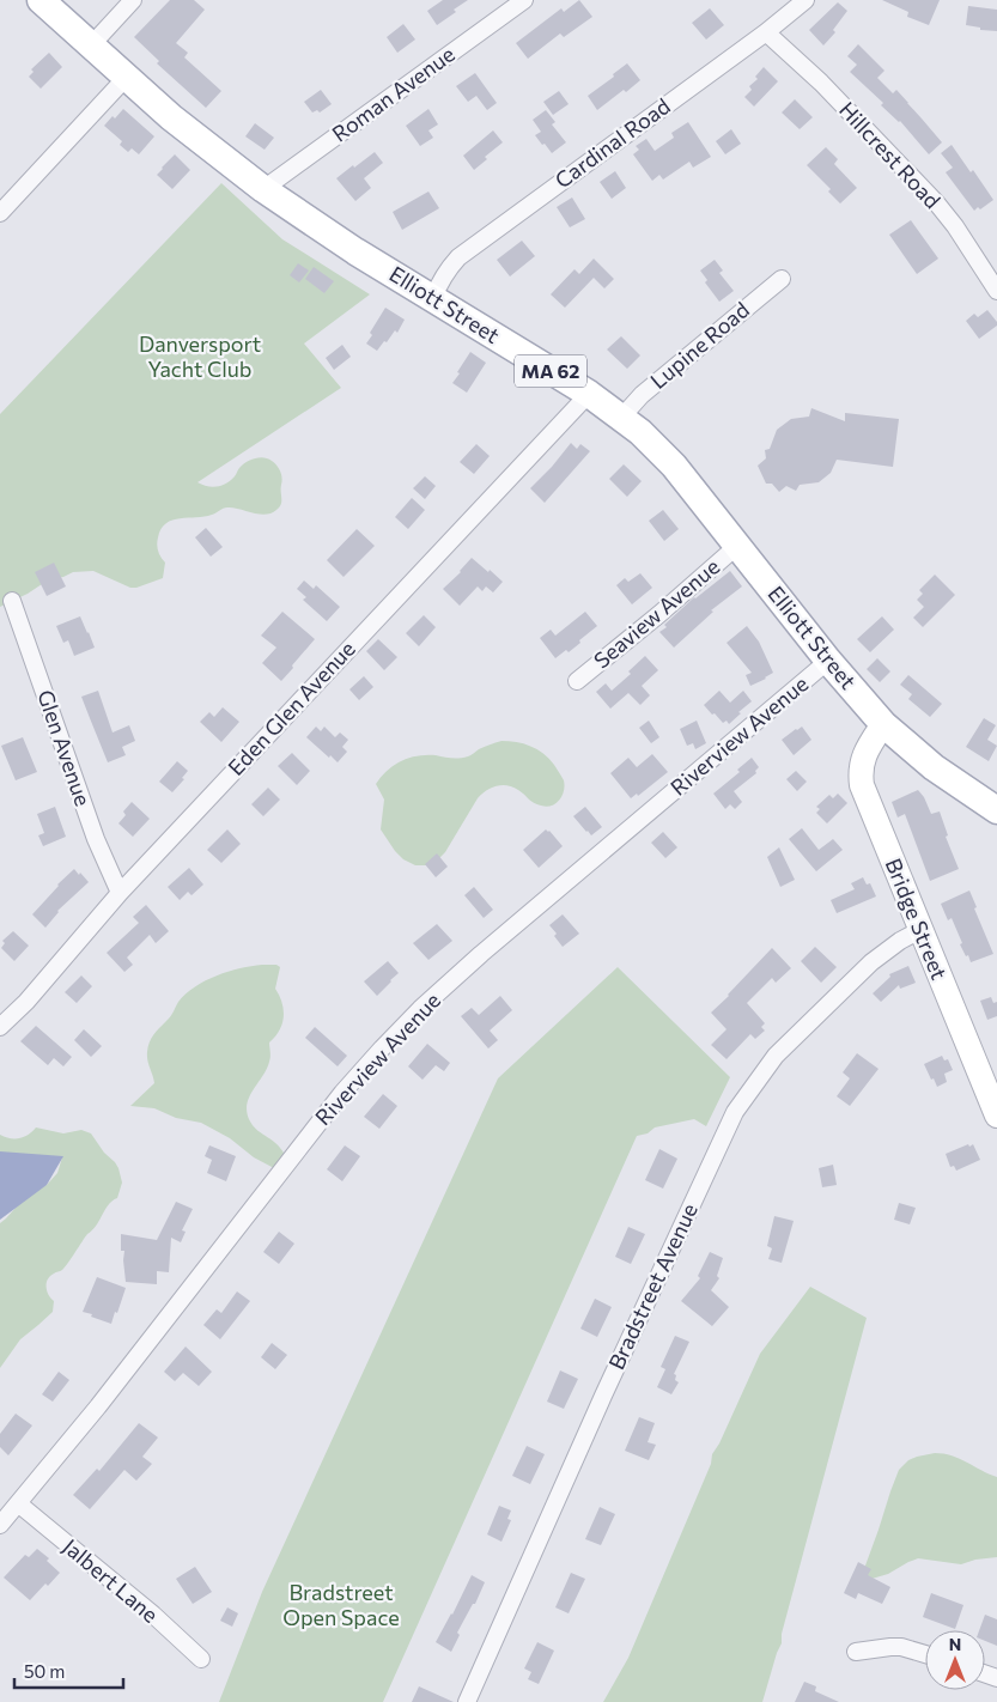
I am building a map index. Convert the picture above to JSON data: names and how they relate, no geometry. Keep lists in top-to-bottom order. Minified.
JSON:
{"streets":{"main road":["Elliott Street","MA 62","Bridge Street"],"street":["Roman Avenue","Cardinal Road","Hillcrest Road","Lupine Road","Seaview Avenue","Eden Glen Avenue","Riverview Avenue","Glen Avenue","Bradstreet Avenue","Jalbert Lane"]},"crossings":[["Roman Avenue","Elliott Street"],["Cardinal Road","Hillcrest Road"],["Cardinal Road","Elliott Street"],["Elliott Street","Lupine Road"],["Elliott Street","Seaview Avenue"],["Elliott Street","Eden Glen Avenue"],["Elliott Street","Riverview Avenue"],["Elliott Street","Bridge Street"],["Eden Glen Avenue","Glen Avenue"],["Riverview Avenue","Jalbert Lane"],["Bridge Street","Bradstreet Avenue"]],"parks":["Danversport Yacht Club","Bradstreet Open Space"],"scale_bar":"50 m","north":"top"}
